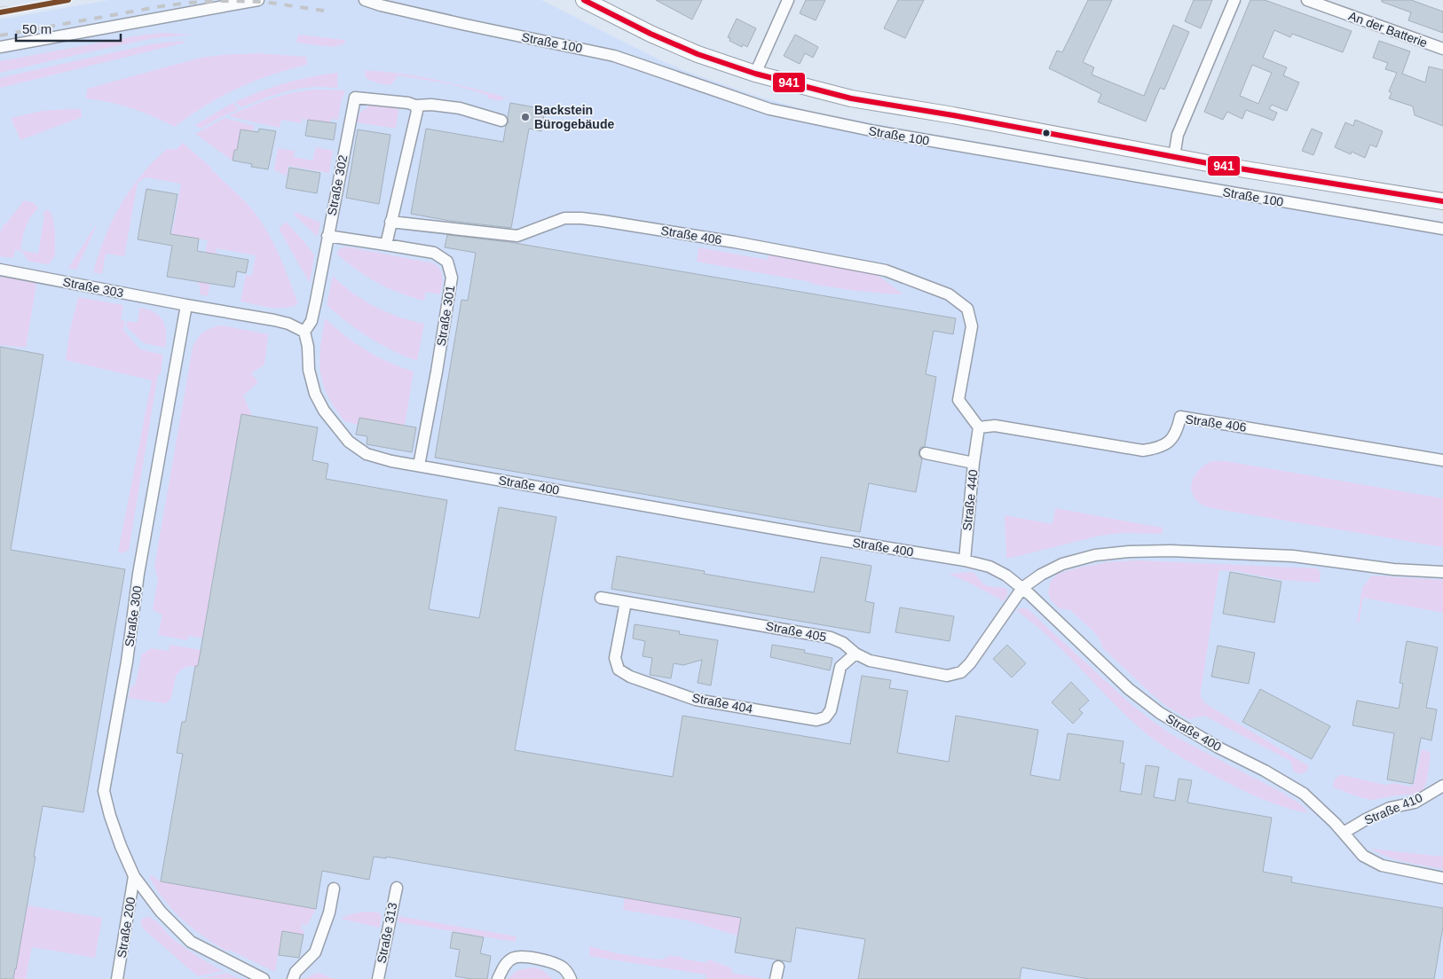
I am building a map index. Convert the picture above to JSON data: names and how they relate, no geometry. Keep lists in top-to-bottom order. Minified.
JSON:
{"streets":{"street":["An der Batterie","Straße 100","Straße 302","Straße 406","Straße 303","Straße 301","Straße 400","Straße 440","Straße 300","Straße 405","Straße 404","Straße 410","Straße 200","Straße 313"]},"crossings":[["Straße 302","Straße 301"],["Straße 302","Straße 400"],["Straße 303","Straße 300"],["Straße 301","Straße 400"],["Straße 400","Straße 440"],["Straße 400","Straße 405"],["Straße 400","Straße 410"],["Straße 300","Straße 200"],["Straße 405","Straße 404"]],"places":["Backstein Bürogebäude"],"lines":["transit line 941"],"scale_bar":"50 m"}
